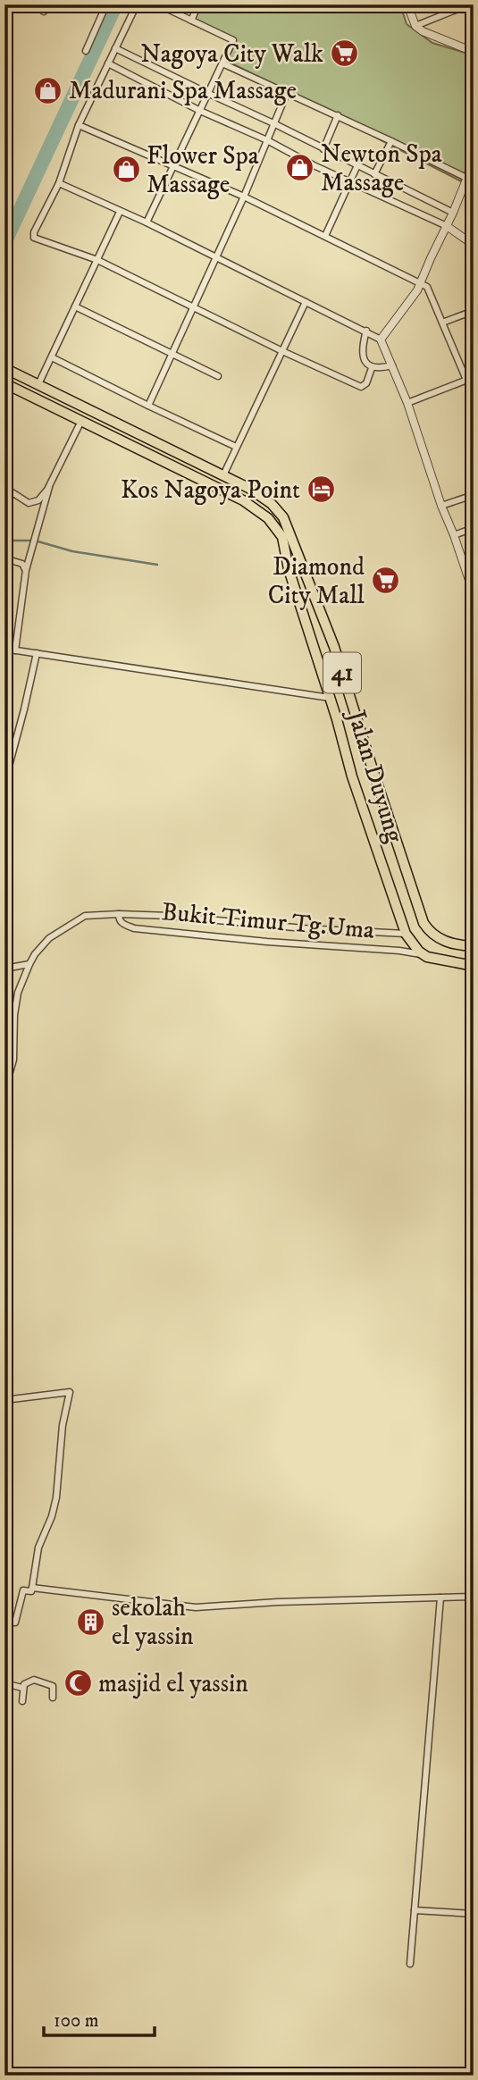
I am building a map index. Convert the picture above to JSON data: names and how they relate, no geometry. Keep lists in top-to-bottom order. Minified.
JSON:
{"streets":{"highway":["41","Jalan Duyung"],"street":["Bukit Timur Tg.Uma"]},"crossings":[["Jalan Duyung","Bukit Timur Tg.Uma"]],"places":{"supermarket":["Nagoya City Walk","Diamond City Mall"],"shop":["Madurani Spa Massage","Newton Spa Massage","Flower Spa Massage"],"hotel":["Kos Nagoya Point"],"building":["sekolah el yassin"],"mosque":["masjid el yassin"]},"scale_bar":"100 m"}
